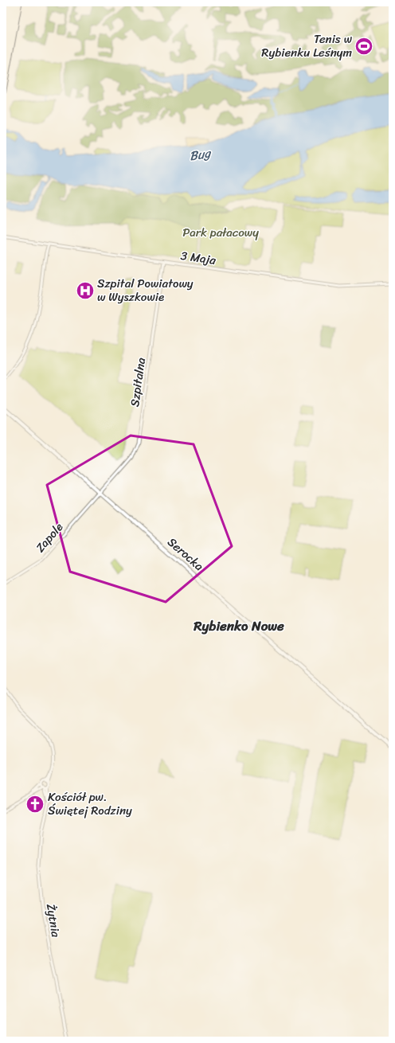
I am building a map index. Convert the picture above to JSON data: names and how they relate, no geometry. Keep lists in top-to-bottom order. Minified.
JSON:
{"streets":{"main road":["Serocka"],"street":["3 Maja","Szpitalna","Zapole","Żytnia"]},"crossings":[["3 Maja","Szpitalna"],["Szpitalna","Zapole"],["Szpitalna","Serocka"],["Zapole","Serocka"]],"districts":["Rybienko Nowe"],"water":["Bug"],"parks":["Park pałacowy"],"places":{"sports":["Tenis w Rybienku Leśnym"],"hospital":["Szpital Powiatowy w Wyszkowie"],"church":["Kościół pw. Świętej Rodziny"]}}
